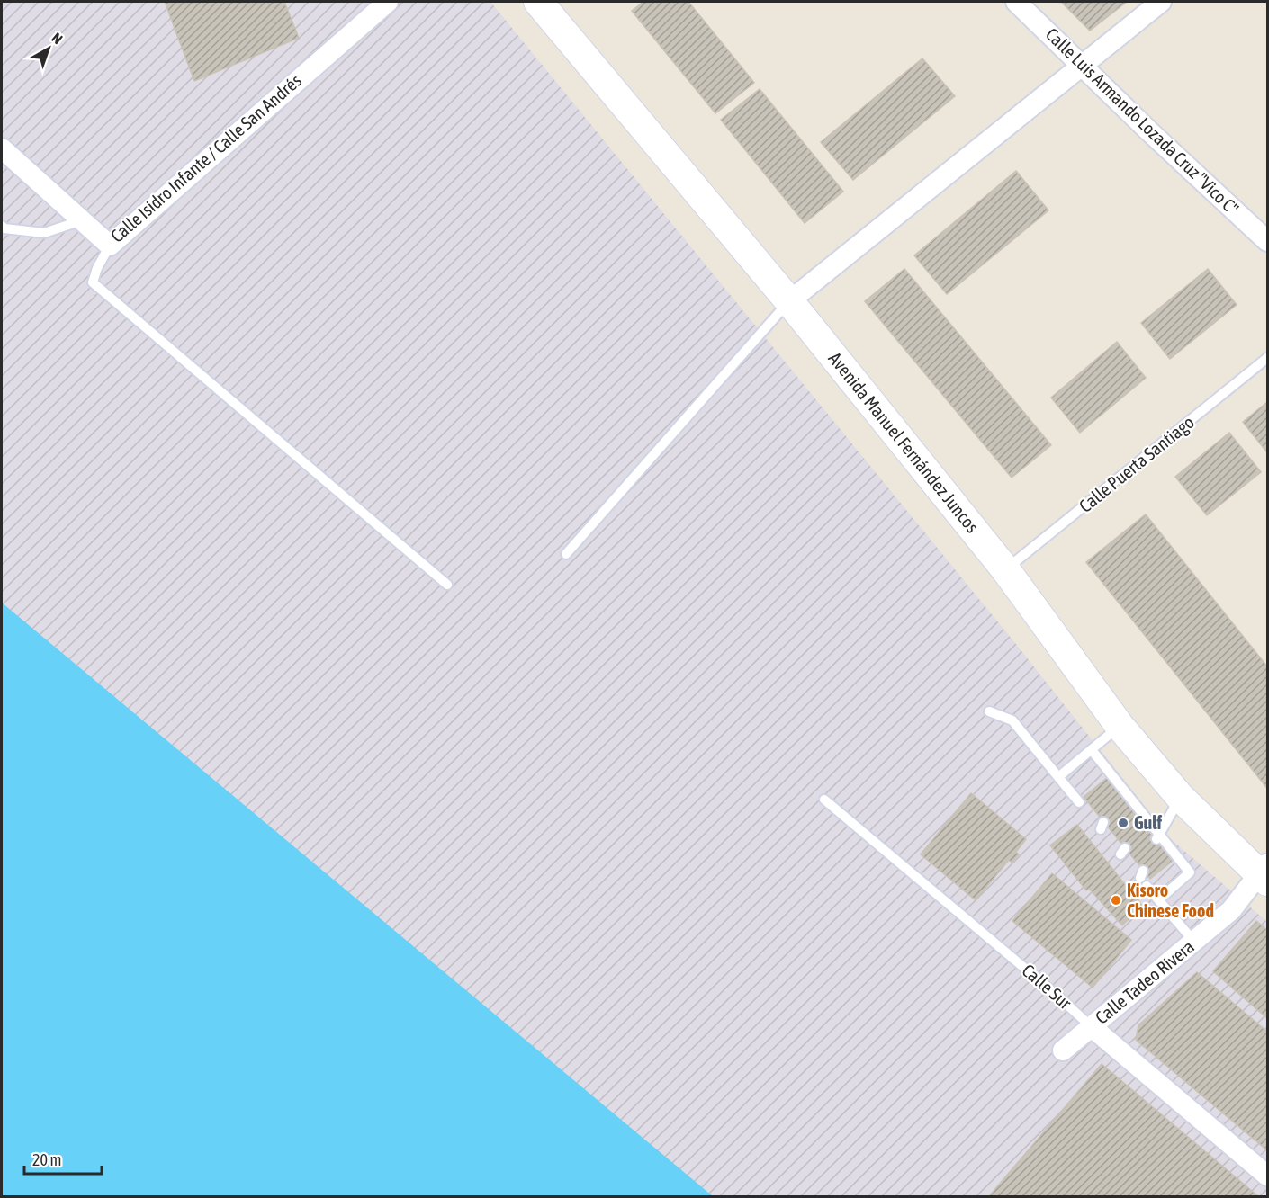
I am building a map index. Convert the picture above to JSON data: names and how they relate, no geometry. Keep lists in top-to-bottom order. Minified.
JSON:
{"streets":{"main road":["Avenida Manuel Fernández Juncos"],"street":["Calle Luis Armando Lozada Cruz \"Vico C\"","Calle Isidro Infante / Calle San Andrés","Calle Tadeo Rivera","Calle Sur"],"lane":["Calle Puerta Santiago"]},"crossings":[["Avenida Manuel Fernández Juncos","Calle Puerta Santiago"],["Avenida Manuel Fernández Juncos","Calle Tadeo Rivera"],["Calle Tadeo Rivera","Calle Sur"]],"places":["Gulf","Kisoro Chinese Food"],"scale_bar":"20 m","north":"top right"}
